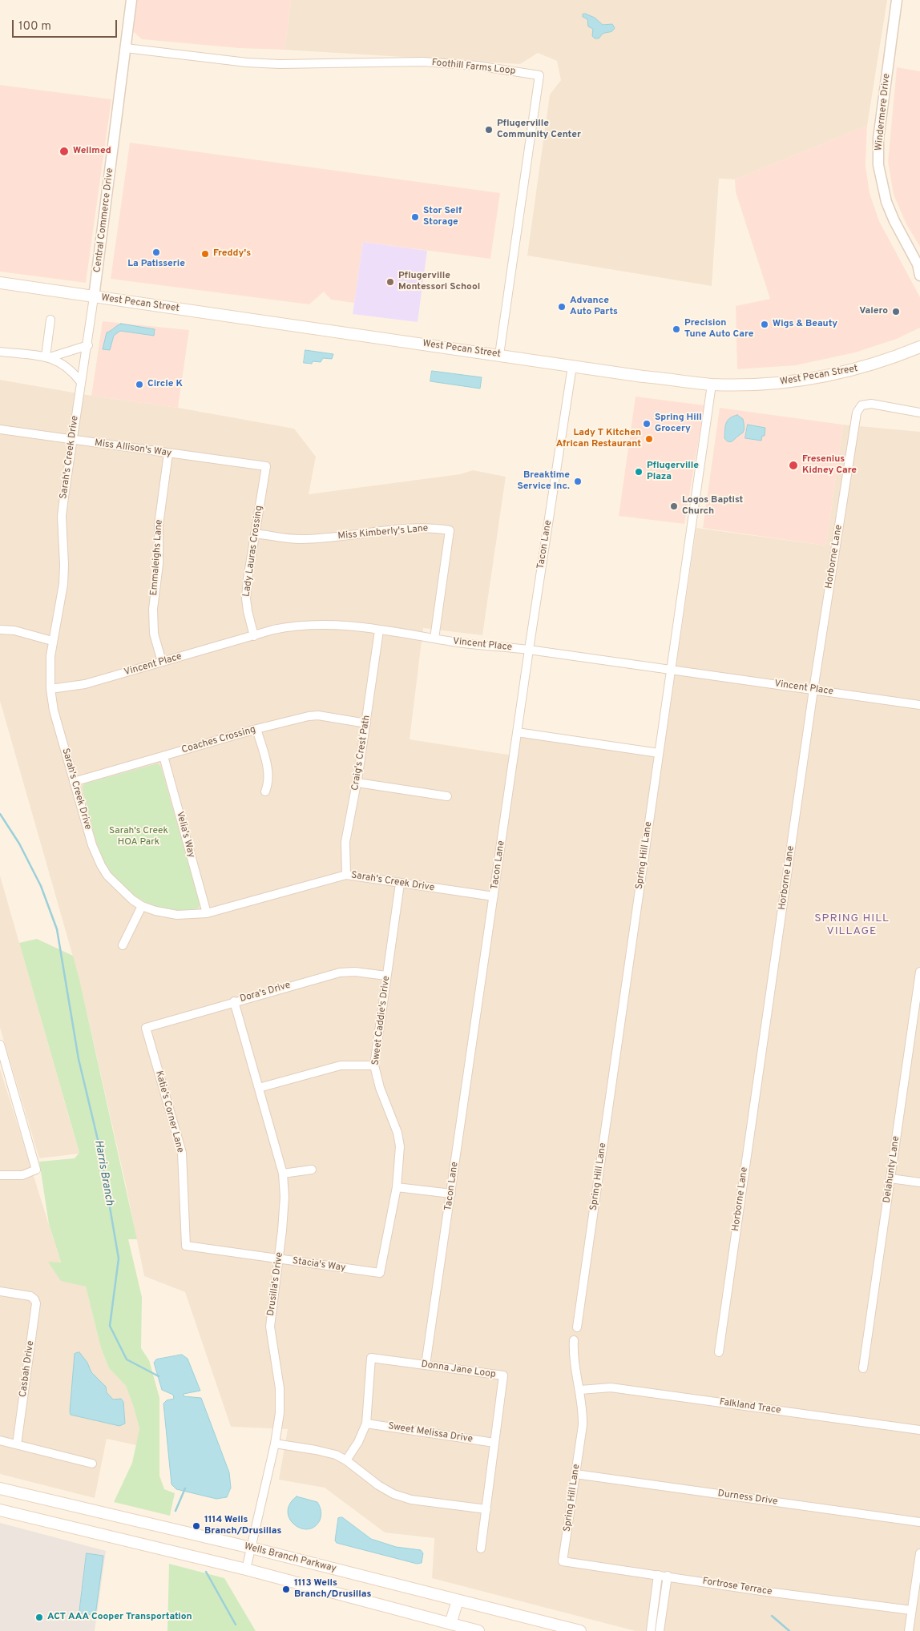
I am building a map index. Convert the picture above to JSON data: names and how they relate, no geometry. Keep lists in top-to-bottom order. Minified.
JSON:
{"streets":{"main road":["West Pecan Street","Wells Branch Parkway"],"street":["Foothill Farms Loop","Windermere Drive","Central Commerce Drive","Miss Allison's Way","Sarah's Creek Drive","Miss Kimberly's Lane","Tacon Lane","Lady Lauras Crossing","Horborne Lane","Emmaleighs Lane","Vincent Place","Coaches Crossing","Craig's Crest Path","Velia's Way","Spring Hill Lane","Dora's Drive","Sweet Caddie's Drive","Katie's Corner Lane","Delahunty Lane","Stacia's Way","Drusilla's Drive","Casbah Drive","Donna Jane Loop","Falkland Trace","Sweet Melissa Drive","Durness Drive","Fortrose Terrace"]},"crossings":[["Foothill Farms Loop","Central Commerce Drive"],["Foothill Farms Loop","West Pecan Street"],["Central Commerce Drive","West Pecan Street"],["Central Commerce Drive","Sarah's Creek Drive"],["West Pecan Street","Sarah's Creek Drive"],["West Pecan Street","Tacon Lane"],["West Pecan Street","Spring Hill Lane"],["Miss Allison's Way","Sarah's Creek Drive"],["Miss Allison's Way","Lady Lauras Crossing"],["Miss Allison's Way","Emmaleighs Lane"],["Sarah's Creek Drive","Tacon Lane"],["Sarah's Creek Drive","Vincent Place"],["Sarah's Creek Drive","Coaches Crossing"],["Sarah's Creek Drive","Craig's Crest Path"],["Sarah's Creek Drive","Velia's Way"],["Sarah's Creek Drive","Sweet Caddie's Drive"],["Miss Kimberly's Lane","Lady Lauras Crossing"],["Miss Kimberly's Lane","Vincent Place"],["Tacon Lane","Vincent Place"],["Tacon Lane","Donna Jane Loop"],["Lady Lauras Crossing","Vincent Place"],["Horborne Lane","Vincent Place"],["Emmaleighs Lane","Vincent Place"],["Vincent Place","Craig's Crest Path"],["Vincent Place","Spring Hill Lane"],["Coaches Crossing","Craig's Crest Path"],["Coaches Crossing","Velia's Way"],["Spring Hill Lane","Falkland Trace"],["Spring Hill Lane","Durness Drive"],["Spring Hill Lane","Fortrose Terrace"],["Dora's Drive","Sweet Caddie's Drive"],["Dora's Drive","Katie's Corner Lane"],["Dora's Drive","Drusilla's Drive"],["Sweet Caddie's Drive","Stacia's Way"],["Katie's Corner Lane","Stacia's Way"],["Stacia's Way","Drusilla's Drive"],["Drusilla's Drive","Wells Branch Parkway"],["Donna Jane Loop","Sweet Melissa Drive"]],"districts":["SPRING HILL VILLAGE"],"water":["Harris Branch"],"parks":["Sarah's Creek HOA Park"],"places":["Pflugerville Community Center","Wellmed","Stor Self Storage","La Patisserie","Freddy's","Pflugerville Montessori School","Advance Auto Parts","Valero","Wigs & Beauty","Precision Tune Auto Care","Circle K","Spring Hill Grocery","Lady T Kitchen African Restaurant","Fresenius Kidney Care","Pflugerville Plaza","Breaktime Service Inc.","Logos Baptist Church","1114 Wells Branch/Drusillas","1113 Wells Branch/Drusillas","ACT AAA Cooper Transportation"],"scale_bar":"100 m"}
